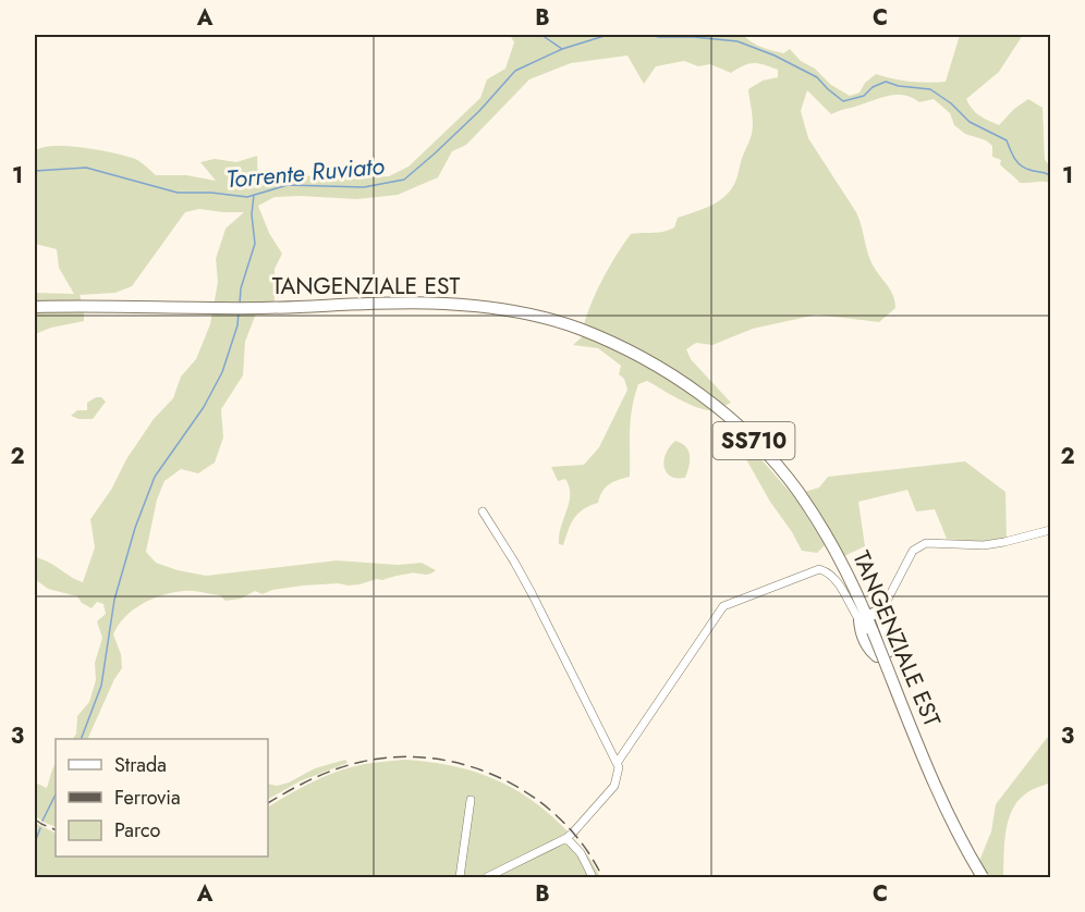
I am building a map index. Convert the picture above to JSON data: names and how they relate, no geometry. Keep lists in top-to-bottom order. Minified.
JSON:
{"streets":{"main road":["TANGENZIALE EST","SS710"]},"water":["Torrente Ruviato"],"legend":["Strada","Ferrovia","Parco"],"grid":{"columns":["A","B","C"],"rows":["1","2","3"]}}
